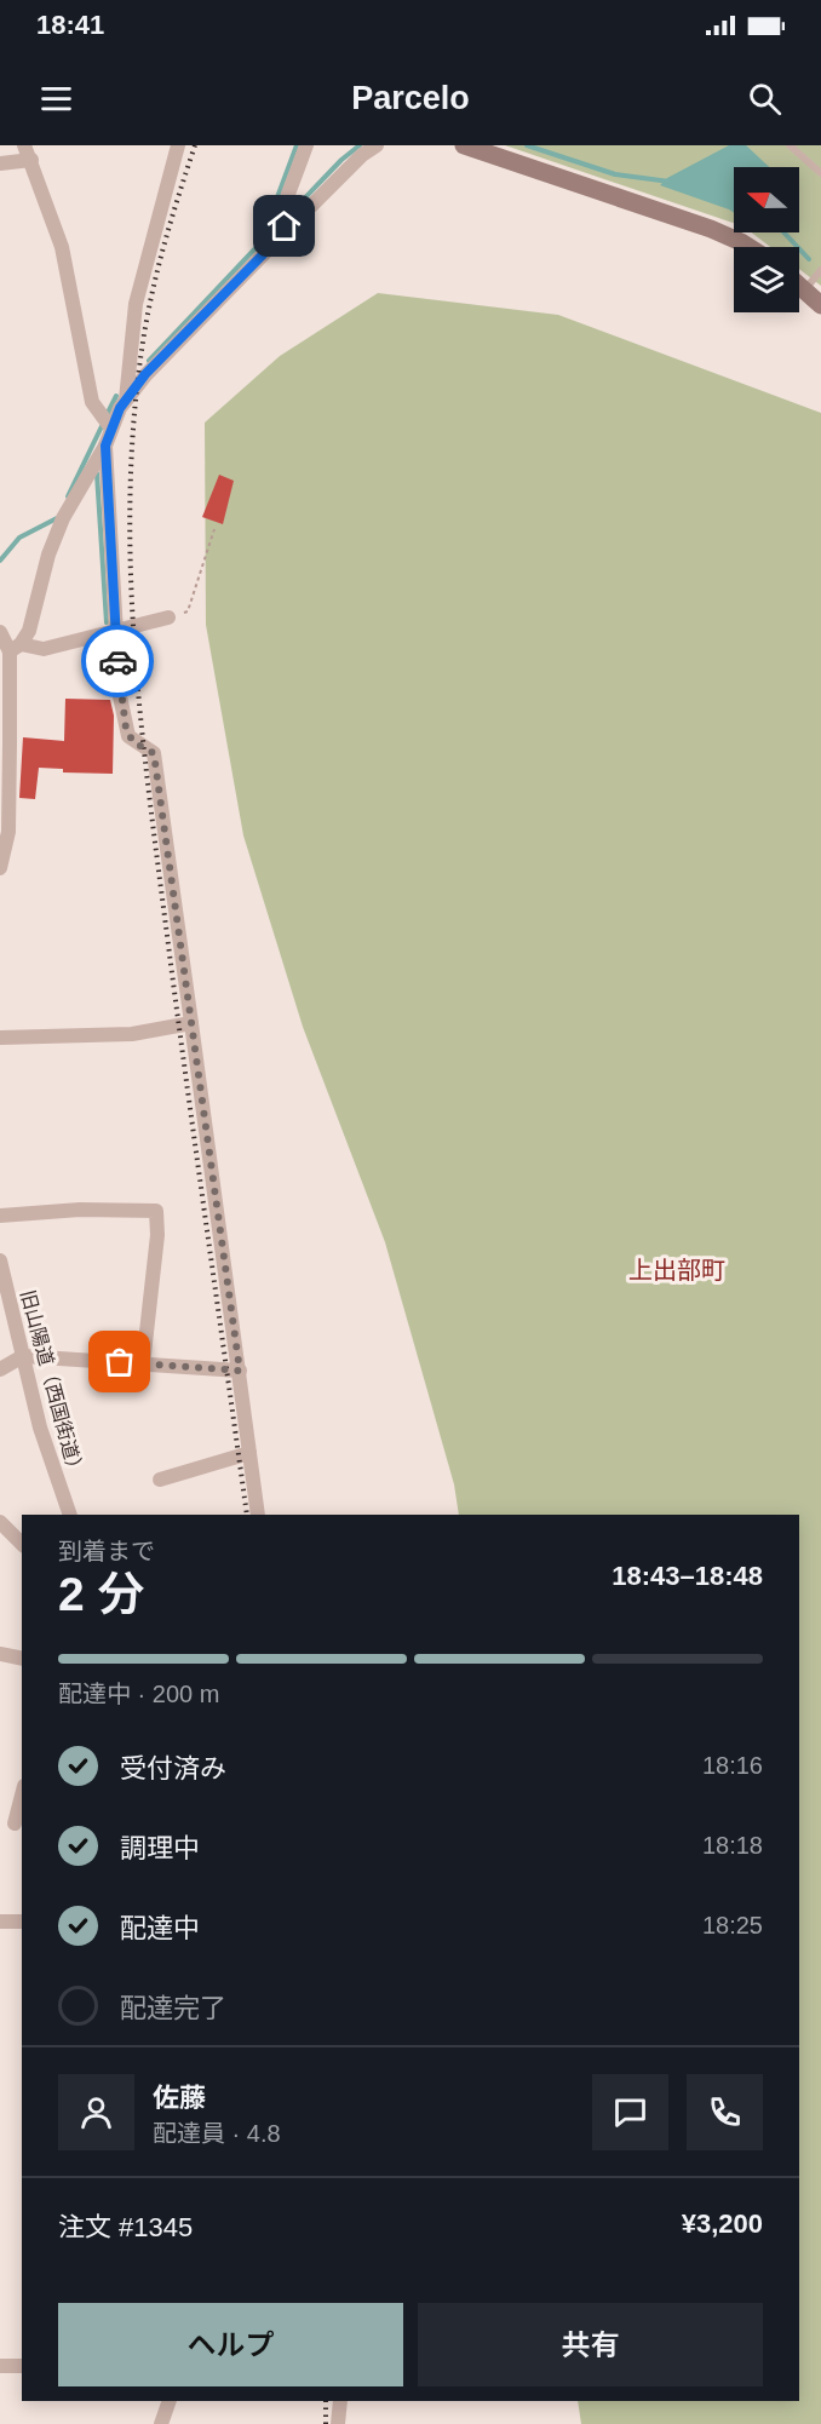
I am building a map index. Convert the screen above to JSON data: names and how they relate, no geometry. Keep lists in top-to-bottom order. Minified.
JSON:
{"streets":{"street":["旧山陽道（西国街道）"]},"districts":["上出部町"],"north":"left","page":{"status":"18:41","header":"Parcelo","heading":["2 分","到着まで","18:43–18:48"],"panel":["佐藤","配達員 · 4.8","注文 #1345","¥3,200"],"bar":"配達中 · 200 m","list":[["受付済み","18:16"],["調理中","18:18"],["配達中","18:25"],"配達完了"],"buttons":["ヘルプ","共有"]}}
